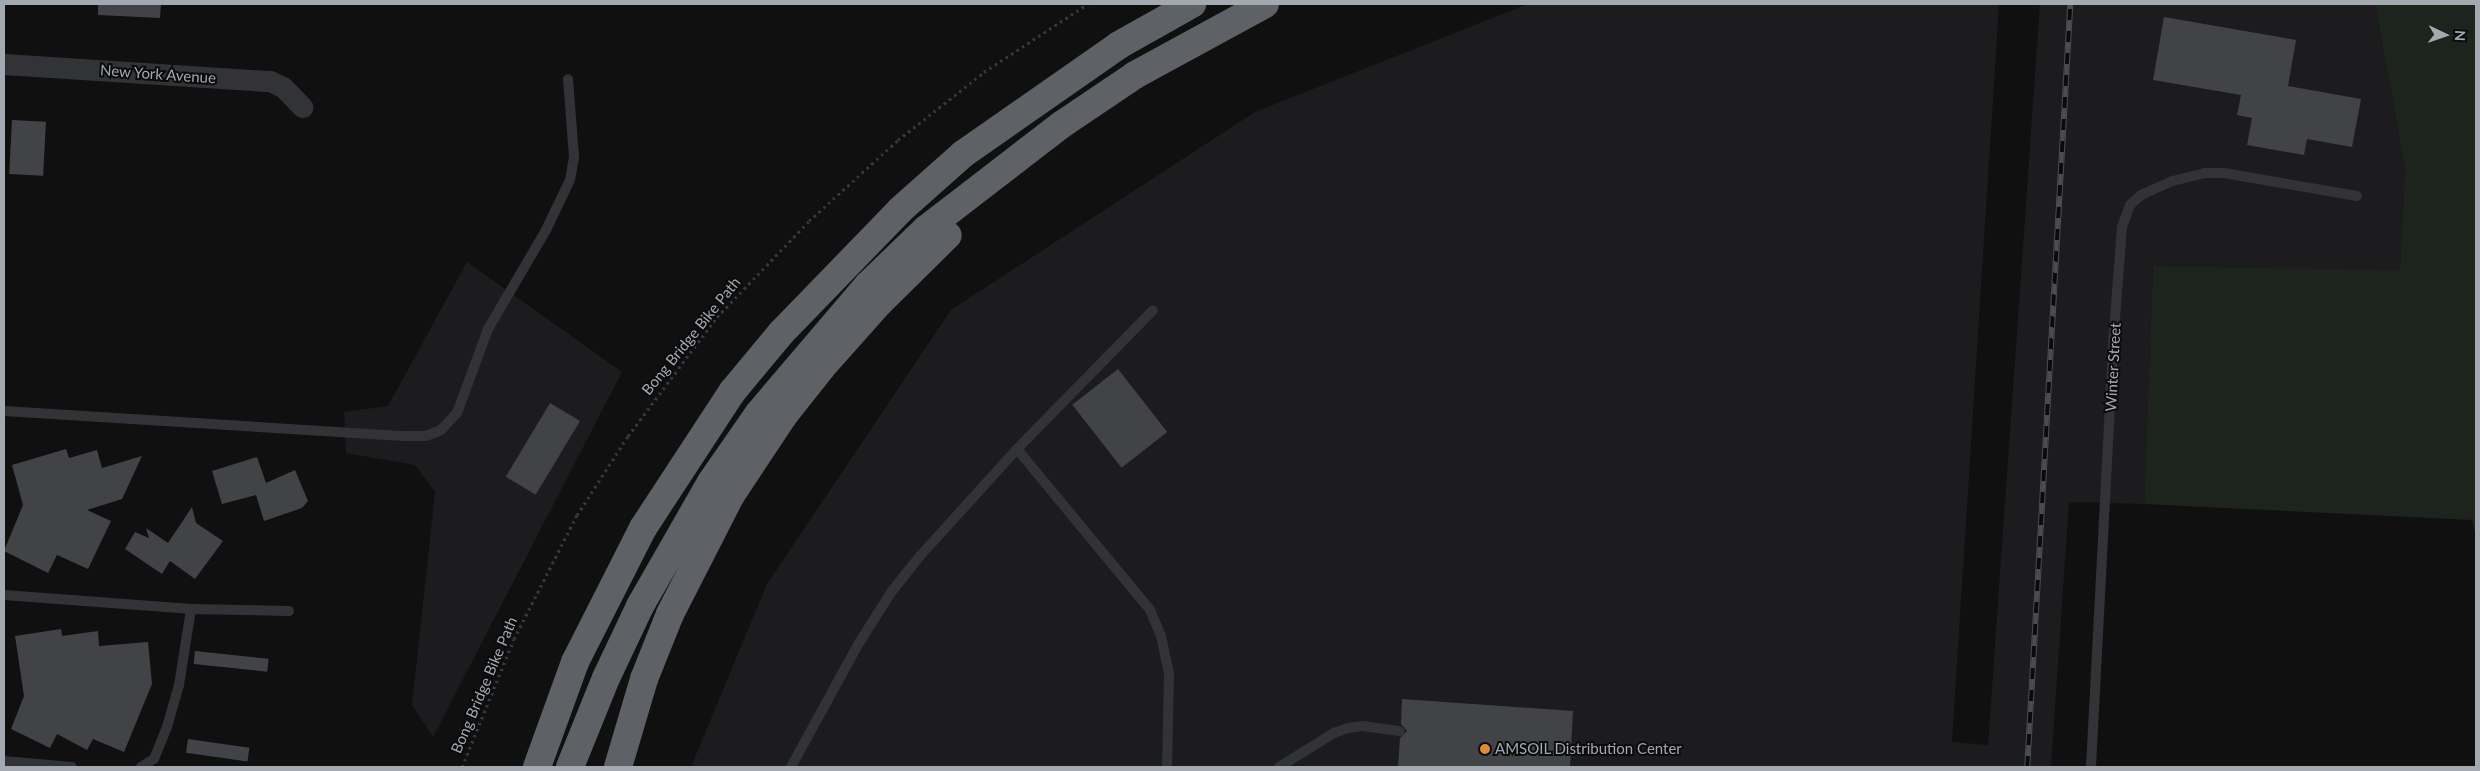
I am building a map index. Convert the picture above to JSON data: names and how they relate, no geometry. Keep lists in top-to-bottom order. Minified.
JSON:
{"streets":{"street":["New York Avenue"],"lane":["Winter Street"],"path":["Bong Bridge Bike Path"]},"places":["AMSOIL Distribution Center"],"north":"right"}
